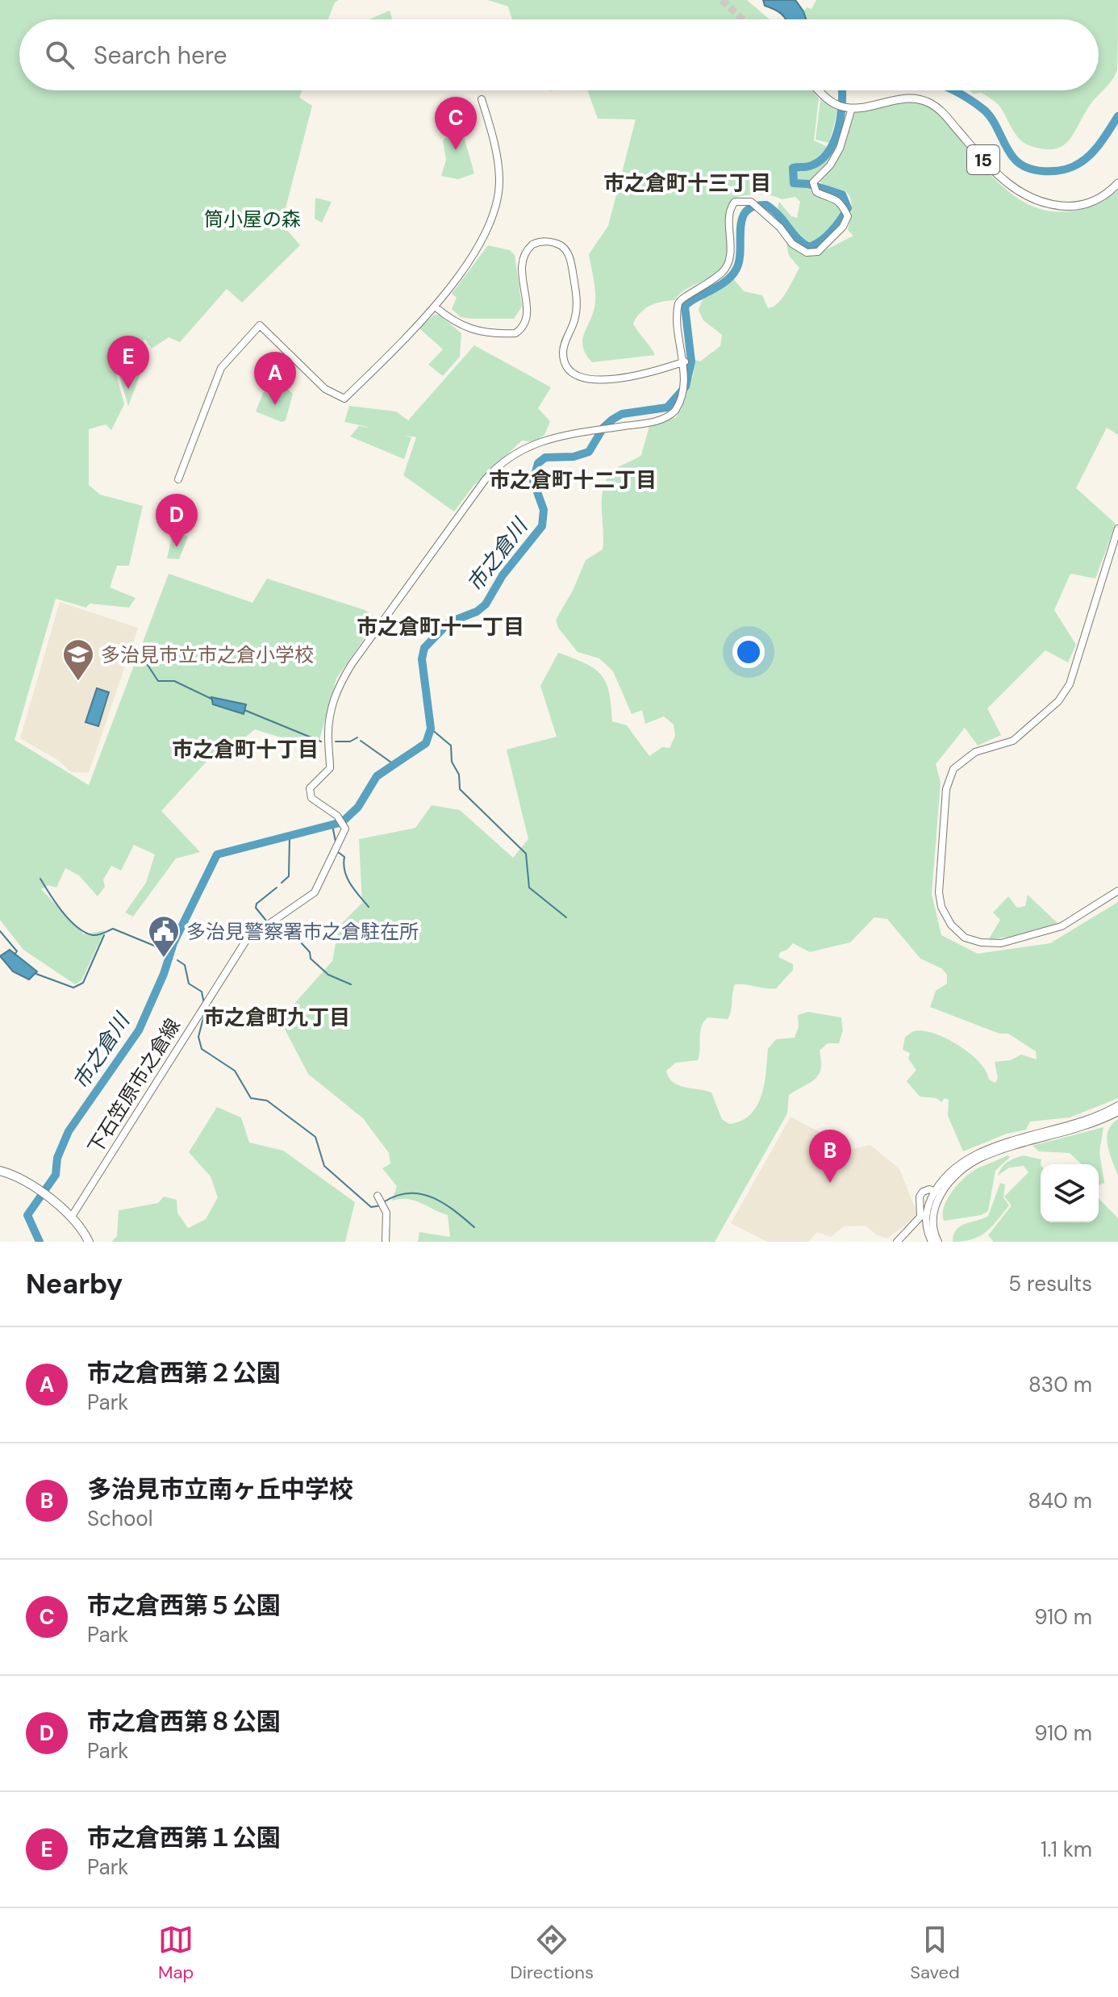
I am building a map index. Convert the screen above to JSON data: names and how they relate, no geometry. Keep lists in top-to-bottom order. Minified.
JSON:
{"streets":{"main road":["15"],"street":["下石笠原市之倉線"]},"crossings":[["15","下石笠原市之倉線"]],"districts":["市之倉町十三丁目","市之倉町十二丁目","市之倉町十一丁目","市之倉町十丁目","市之倉町九丁目"],"water":["市之倉川"],"parks":["筒小屋の森"],"places":{"school or university":["多治見市立市之倉小学校"],"public building":["多治見警察署市之倉駐在所"]},"page":{"search":"Search here","pins":["C","E","A","D","B"],"heading":["Nearby","5 results"],"list":[{"mark":"A","name":"市之倉西第２公園","note":"Park","value":"830 m"},{"mark":"B","name":"多治見市立南ヶ丘中学校","note":"School","value":"840 m"},{"mark":"C","name":"市之倉西第５公園","note":"Park","value":"910 m"},{"mark":"D","name":"市之倉西第８公園","note":"Park","value":"910 m"},{"mark":"E","name":"市之倉西第１公園","note":"Park","value":"1.1 km"}],"nav":["Map","Directions","Saved"]}}
